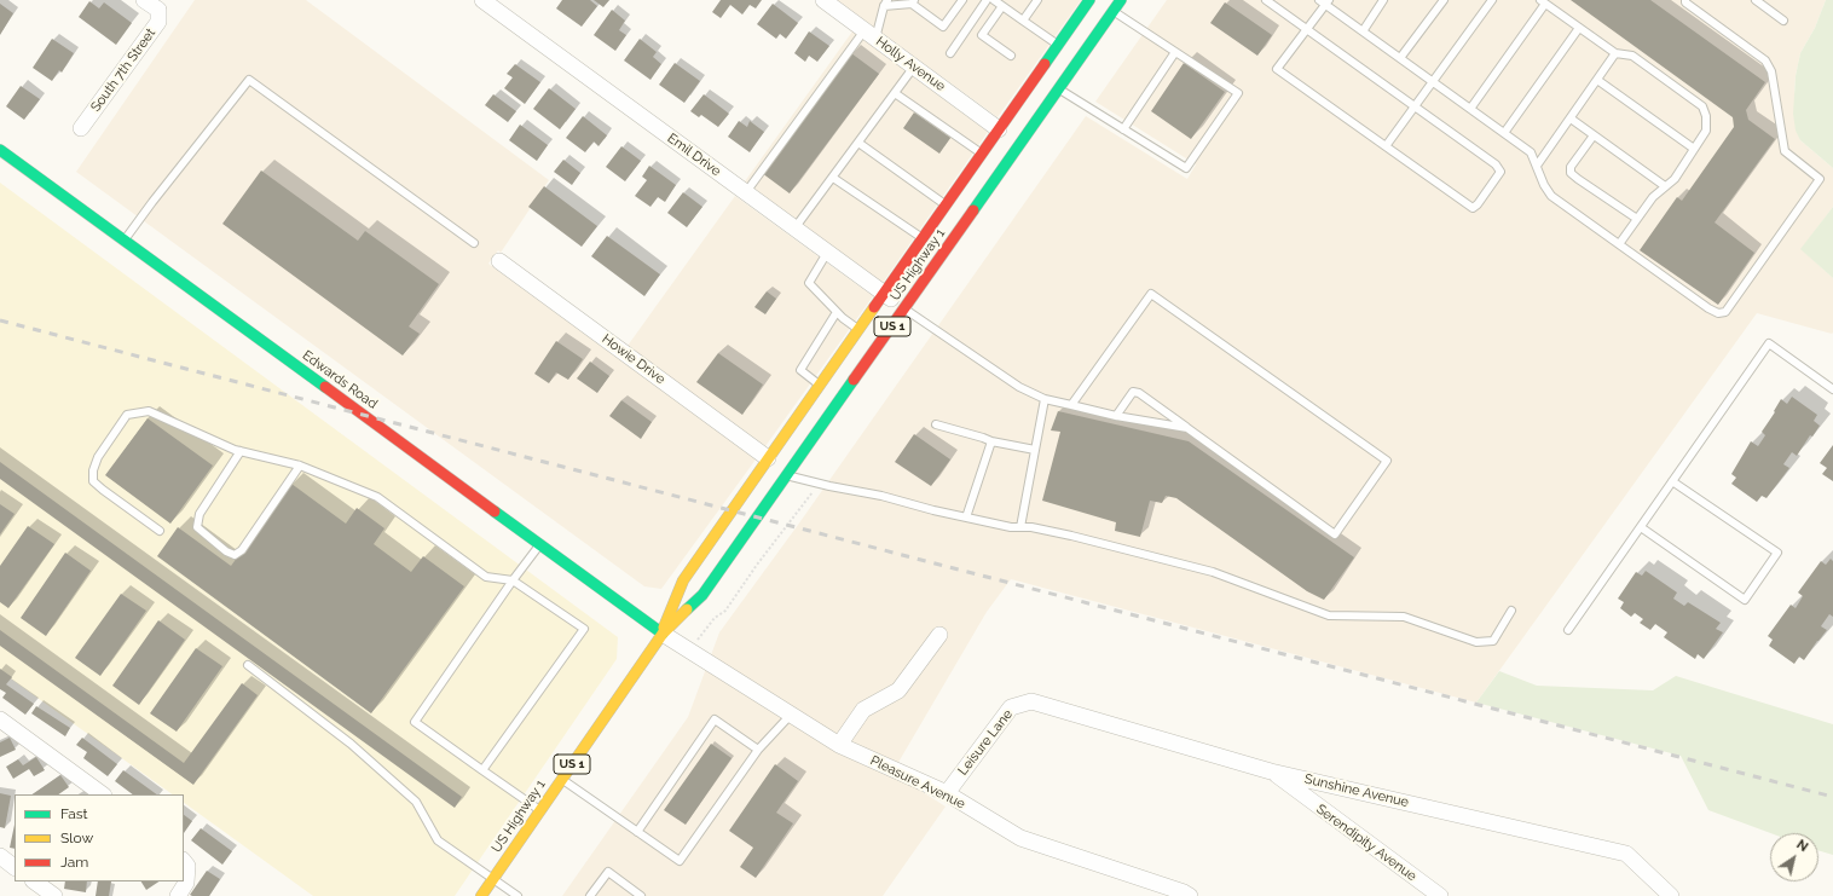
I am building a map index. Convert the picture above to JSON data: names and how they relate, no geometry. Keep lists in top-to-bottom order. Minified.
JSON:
{"streets":{"main road":["US Highway 1","US 1","Edwards Road"],"street":["Holly Avenue","South 7th Street","Emil Drive","Howie Drive","Leisure Lane","Pleasure Avenue","Sunshine Avenue","Serendipity Avenue"]},"crossings":[["Holly Avenue","US Highway 1"],["Emil Drive","US Highway 1"],["US Highway 1","Howie Drive"],["US Highway 1","Edwards Road"],["US Highway 1","Pleasure Avenue"],["Edwards Road","Pleasure Avenue"],["Leisure Lane","Pleasure Avenue"],["Leisure Lane","Sunshine Avenue"],["Sunshine Avenue","Serendipity Avenue"]],"legend":["Fast","Slow","Jam"],"north":"top right"}
